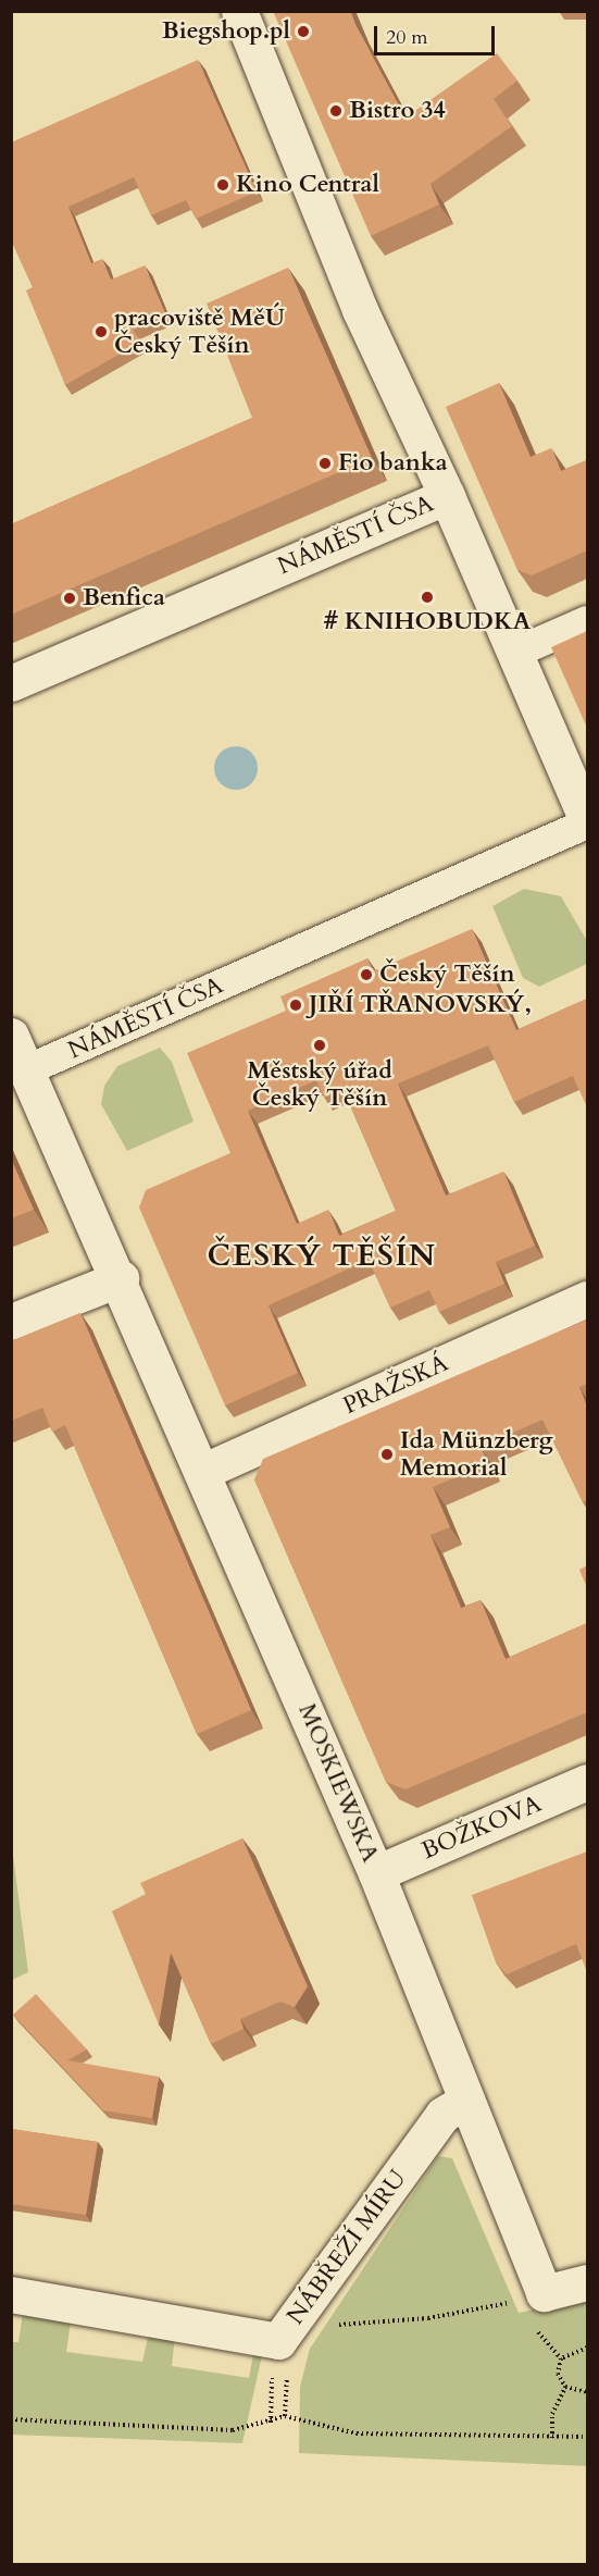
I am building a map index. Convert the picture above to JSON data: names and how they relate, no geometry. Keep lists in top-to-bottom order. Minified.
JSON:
{"streets":{"street":["NÁMĚSTÍ ČSA","PRAŽSKÁ","MOSKIEWSKA","BOŽKOVA","NÁBŘEŽÍ MÍRU"]},"crossings":[["NÁMĚSTÍ ČSA","MOSKIEWSKA"],["PRAŽSKÁ","MOSKIEWSKA"],["MOSKIEWSKA","BOŽKOVA"],["MOSKIEWSKA","NÁBŘEŽÍ MÍRU"]],"districts":["ČESKÝ TĚŠÍN"],"places":["Biegshop.pl","Bistro 34","Kino Central","pracoviště MěÚ Český Těšín","Fio banka","# KNIHOBUDKA","Benfica","Český Těšín","JIŘÍ TŘANOVSKÝ,","Městský úřad Český Těšín","Ida Münzberg Memorial"],"scale_bar":"20 m"}
